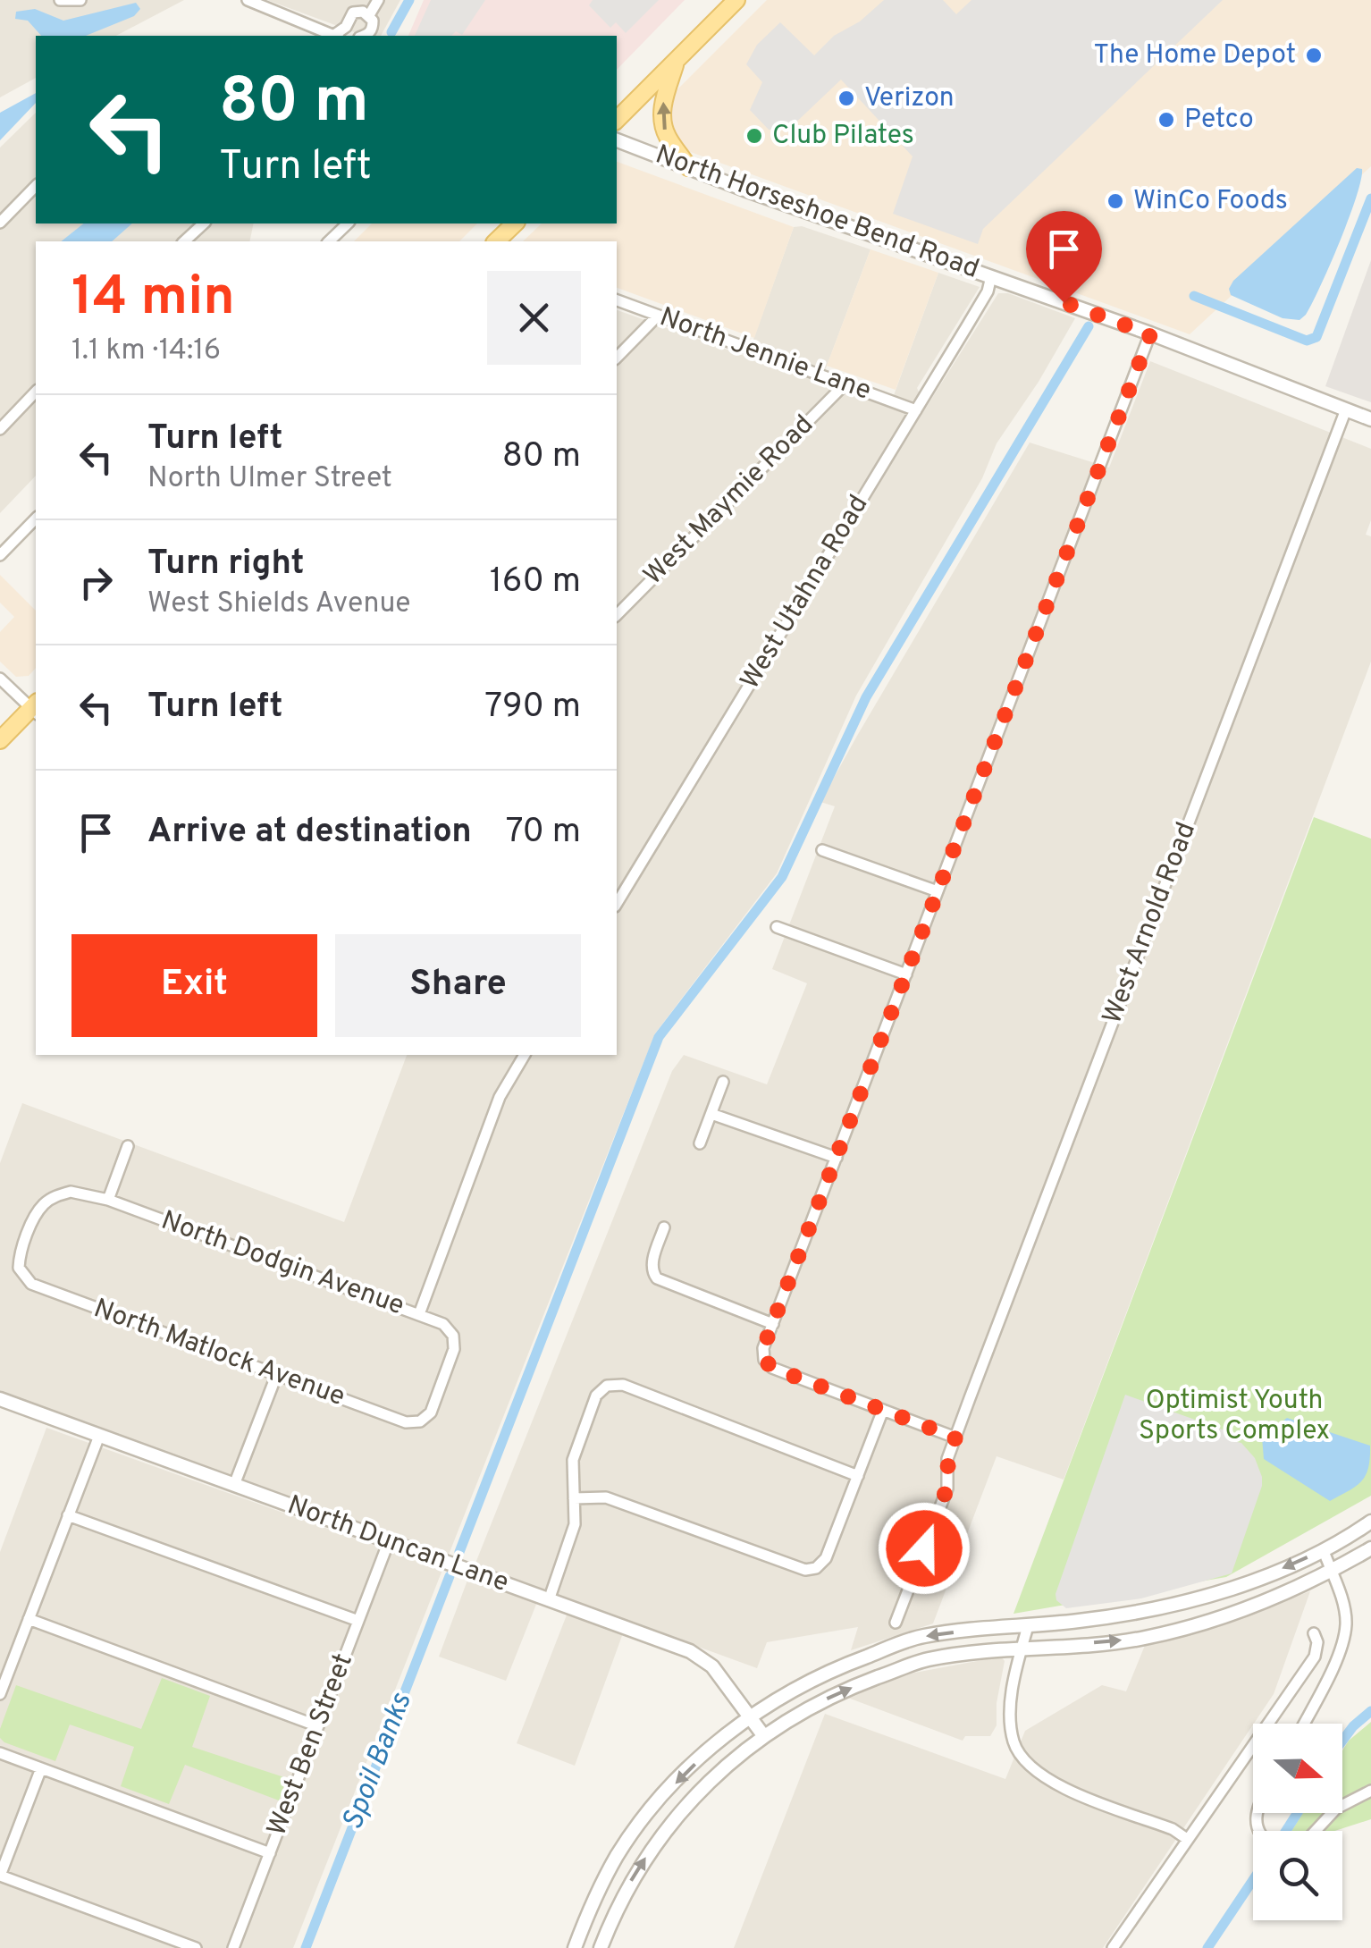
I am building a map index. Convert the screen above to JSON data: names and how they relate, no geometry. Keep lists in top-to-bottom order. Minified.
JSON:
{"streets":{"street":["North Horseshoe Bend Road","North Jennie Lane","West Maymie Road","West Utahna Road","West Arnold Road","North Dodgin Avenue","North Matlock Avenue","North Duncan Lane","West Ben Street"]},"crossings":[["North Horseshoe Bend Road","West Utahna Road"],["North Horseshoe Bend Road","West Arnold Road"],["North Jennie Lane","West Maymie Road"],["North Jennie Lane","West Utahna Road"],["North Dodgin Avenue","North Matlock Avenue"],["North Duncan Lane","West Ben Street"]],"water":["Spoil Banks"],"parks":["Optimist Youth Sports Complex"],"places":["The Home Depot","Verizon","Petco","Club Pilates","WinCo Foods"],"north":"right","page":{"turn":["80 m","Turn left"],"heading":["14 min","1.1 km · 14:16"],"list":[{"name":"Turn left","note":"North Ulmer Street","value":"80 m"},{"name":"Turn right","note":"West Shields Avenue","value":"160 m"},{"name":"Turn left","value":"790 m"},{"name":"Arrive at destination","value":"70 m"}],"buttons":["Exit","Share"]}}
